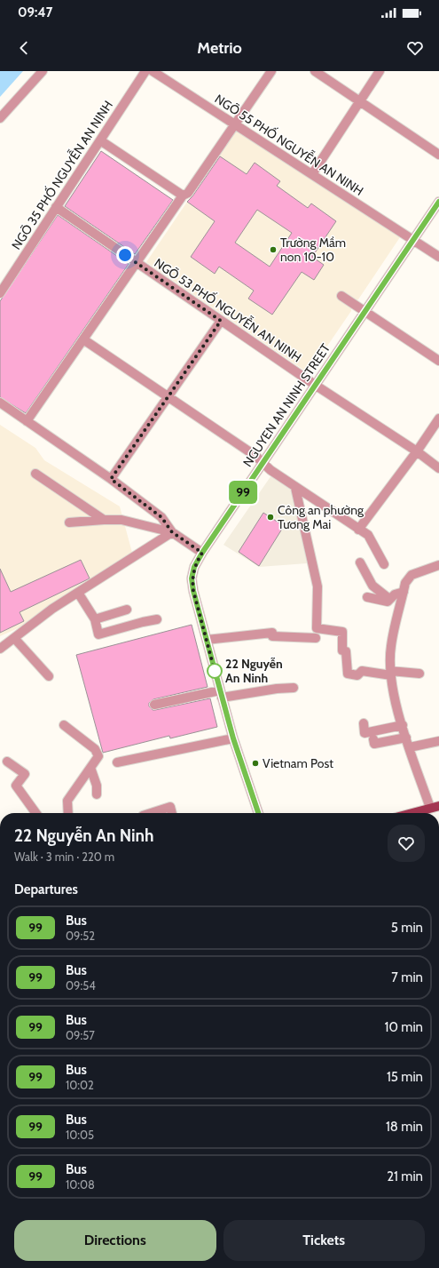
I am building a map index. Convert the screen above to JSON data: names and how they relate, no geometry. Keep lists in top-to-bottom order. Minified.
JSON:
{"streets":{"street":["NGÕ 55 PHỐ NGUYỄN AN NINH","NGÕ 35 PHỐ NGUYỄN AN NINH","NGÕ 53 PHỐ NGUYỄN AN NINH","NGUYEN AN NINH STREET"]},"crossings":[["NGÕ 55 PHỐ NGUYỄN AN NINH","NGUYEN AN NINH STREET"],["NGÕ 35 PHỐ NGUYỄN AN NINH","NGÕ 53 PHỐ NGUYỄN AN NINH"],["NGÕ 53 PHỐ NGUYỄN AN NINH","NGUYEN AN NINH STREET"]],"places":["Trường Mầm non 10-10","Công an phường Tương Mai","22 Nguyễn An Ninh","Vietnam Post"],"lines":["bus line 99"],"page":{"status":"09:47","header":"Metrio","on_map":"99","heading":[["22 Nguyễn An Ninh","Walk · 3 min · 220 m"],"Departures"],"list":[{"mark":"99","name":"Bus","note":"09:52","value":"5 min"},{"mark":"99","name":"Bus","note":"09:54","value":"7 min"},{"mark":"99","name":"Bus","note":"09:57","value":"10 min"},{"mark":"99","name":"Bus","note":"10:02","value":"15 min"},{"mark":"99","name":"Bus","note":"10:05","value":"18 min"},{"mark":"99","name":"Bus","note":"10:08","value":"21 min"}],"buttons":["Directions","Tickets"]}}
